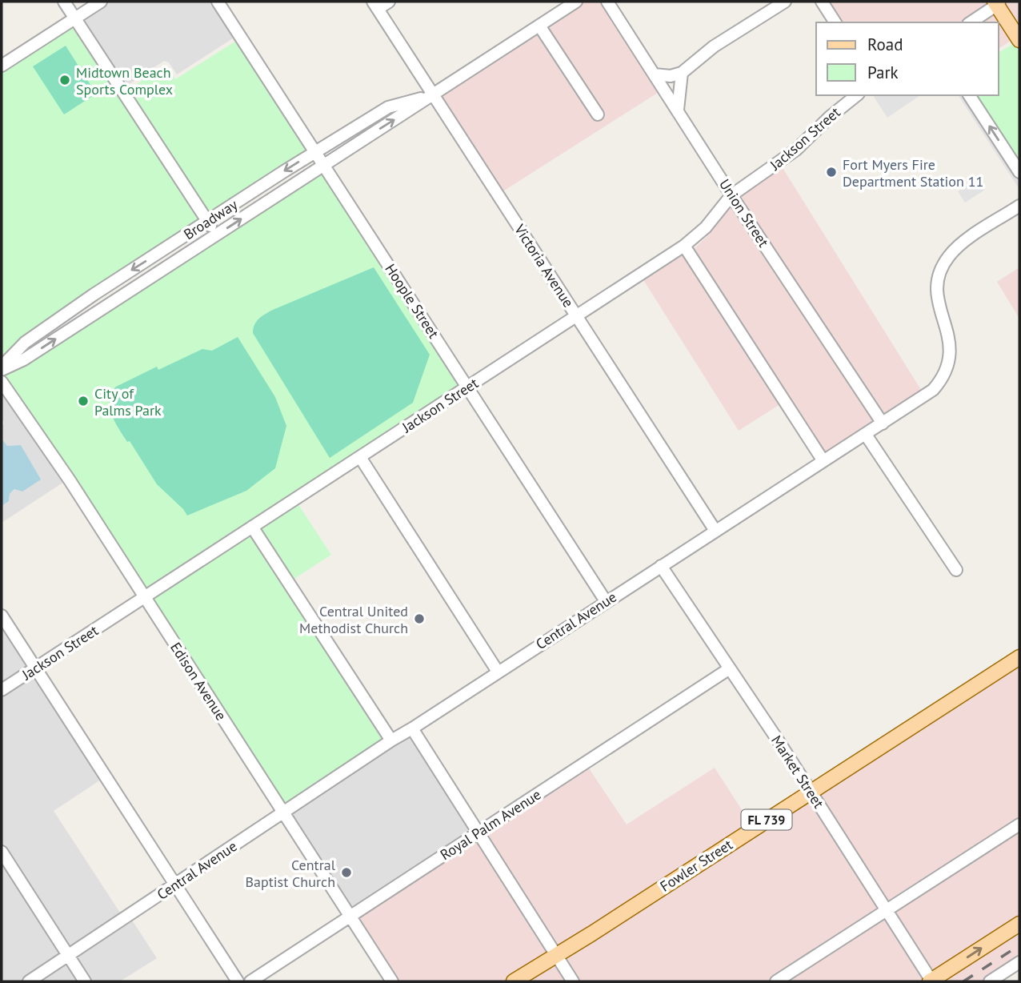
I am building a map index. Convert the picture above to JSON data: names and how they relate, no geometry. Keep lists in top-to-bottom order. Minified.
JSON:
{"streets":{"main road":["FL 739","Fowler Street"],"street":["Jackson Street","Union Street","Broadway","Victoria Avenue","Hoople Street","Central Avenue","Edison Avenue","Market Street","Royal Palm Avenue"]},"crossings":[["Jackson Street","Union Street"],["Jackson Street","Victoria Avenue"],["Jackson Street","Hoople Street"],["Jackson Street","Edison Avenue"],["Union Street","Central Avenue"],["Broadway","Victoria Avenue"],["Broadway","Hoople Street"],["Victoria Avenue","Central Avenue"],["Hoople Street","Central Avenue"],["Central Avenue","Edison Avenue"],["Central Avenue","Market Street"],["Edison Avenue","Royal Palm Avenue"],["Market Street","Royal Palm Avenue"],["Market Street","Fowler Street"]],"places":["Midtown Beach Sports Complex","Fort Myers Fire Department Station 11","City of Palms Park","Central United Methodist Church","Central Baptist Church"],"legend":["Road","Park"]}
